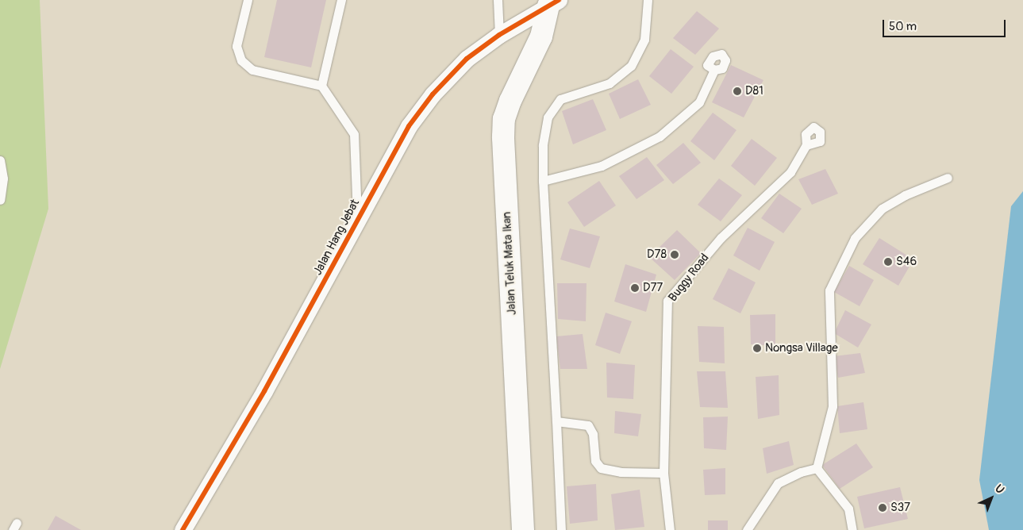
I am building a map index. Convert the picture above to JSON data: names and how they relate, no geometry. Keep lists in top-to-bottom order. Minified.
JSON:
{"streets":{"main road":["Jalan Teluk Mata Ikan"],"street":["Jalan Hang Jebat"],"lane":["Buggy Road"]},"crossings":[["Jalan Hang Jebat","Jalan Teluk Mata Ikan"]],"places":["D81","D78","S46","D77","Nongsa Village","S37"],"scale_bar":"50 m","north":"top right"}
